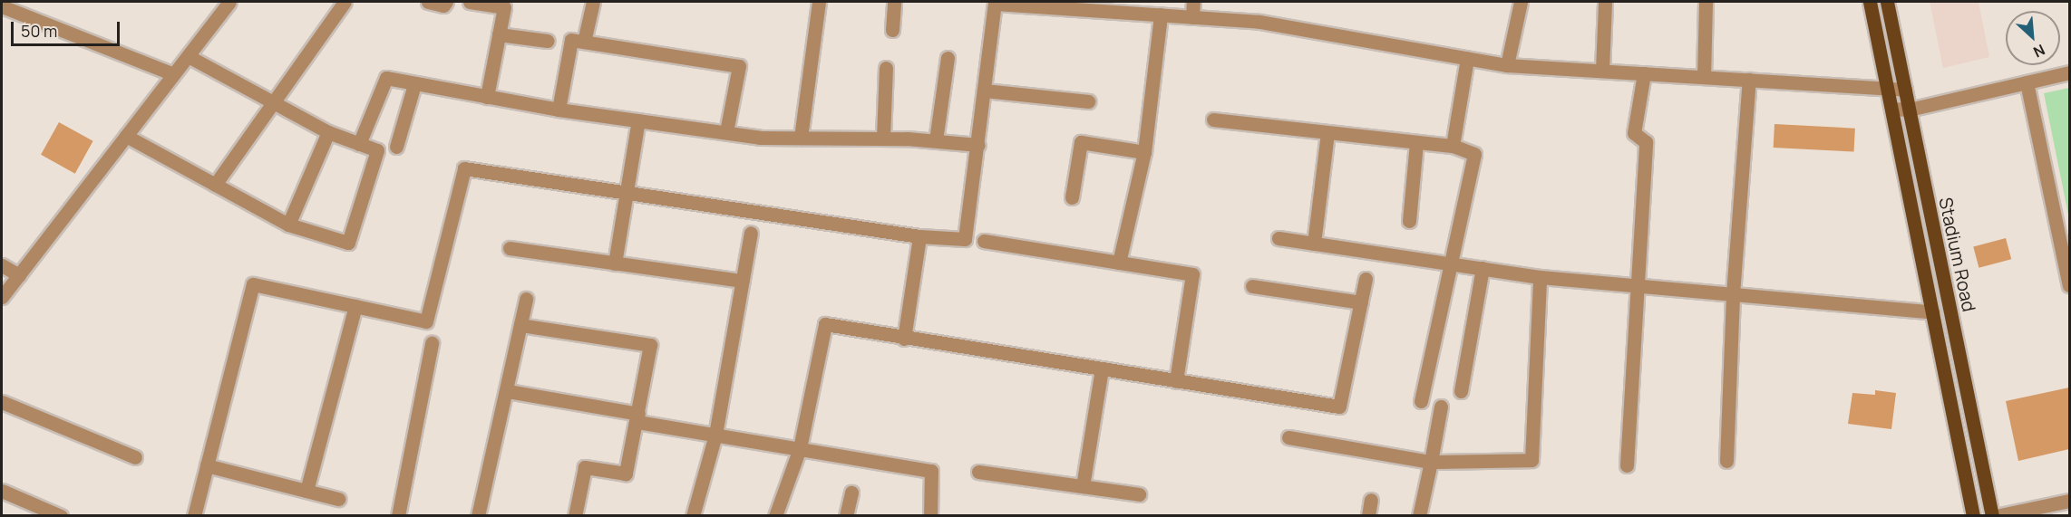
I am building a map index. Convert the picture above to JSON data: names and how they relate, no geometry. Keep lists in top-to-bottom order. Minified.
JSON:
{"streets":{"main road":["Stadium Road"]},"scale_bar":"50 m","north":"bottom right"}
